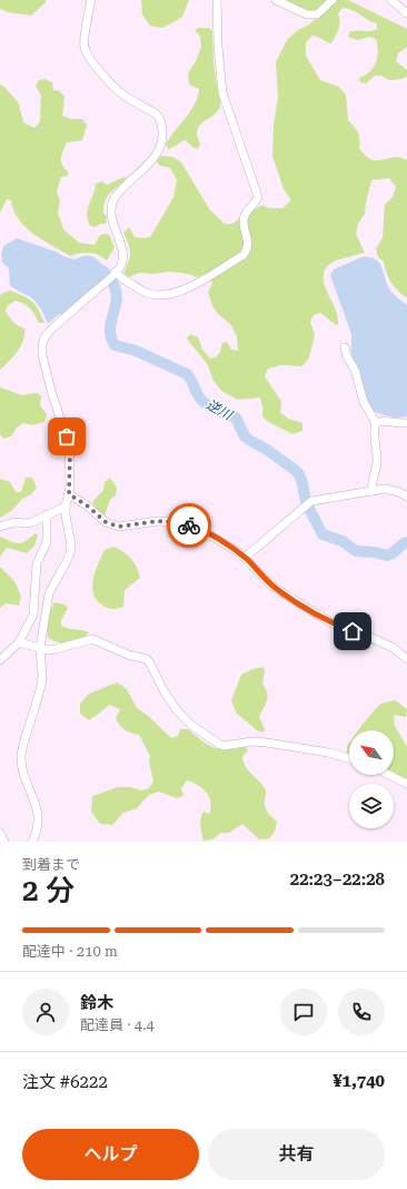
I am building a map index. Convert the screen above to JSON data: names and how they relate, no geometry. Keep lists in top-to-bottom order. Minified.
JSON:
{"water":["逆川"],"north":"top left","page":{"heading":["2 分","到着まで","22:23–22:28"],"panel":["鈴木","配達員 · 4.4","注文 #6222","¥1,740"],"bar":"配達中 · 210 m","buttons":["ヘルプ","共有"]}}
